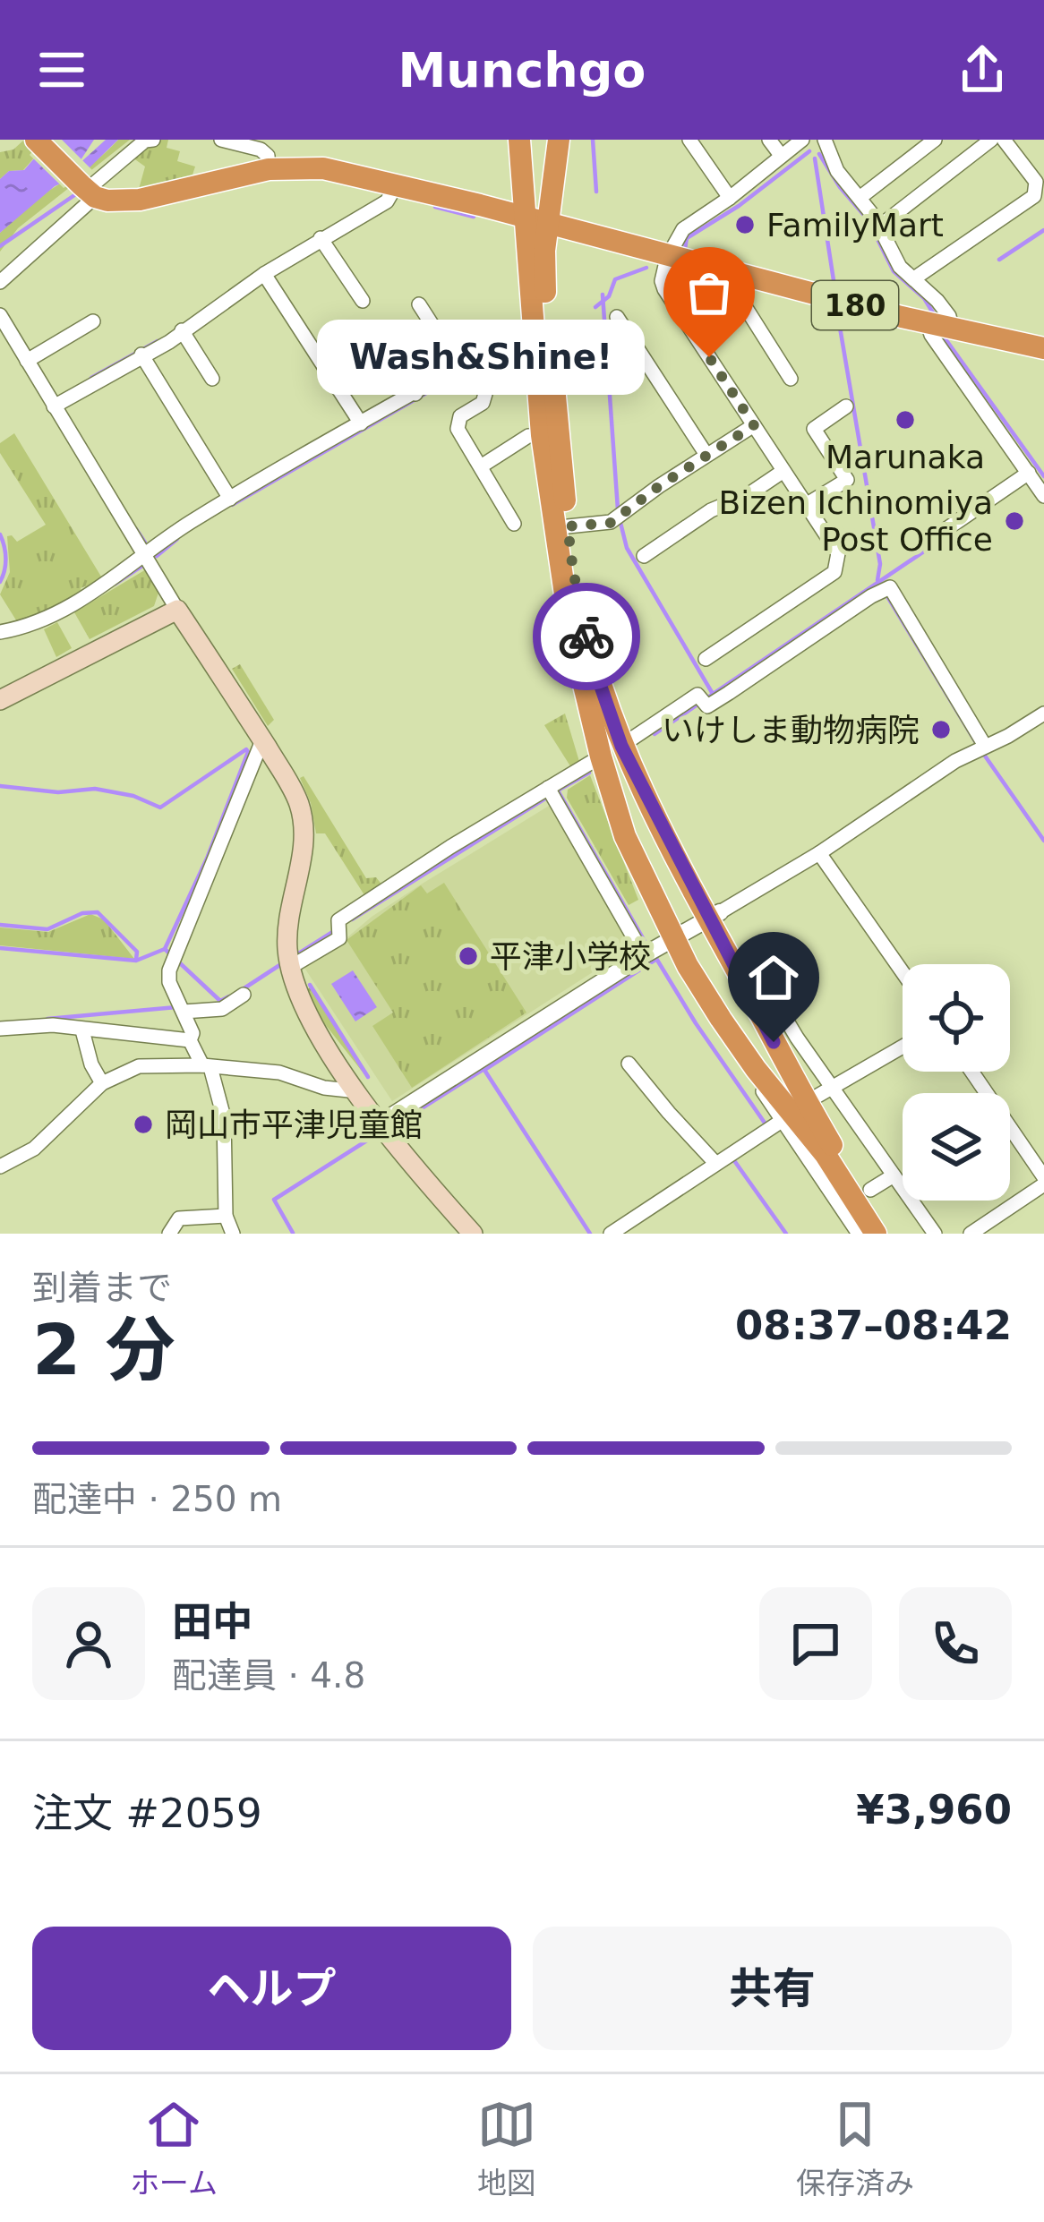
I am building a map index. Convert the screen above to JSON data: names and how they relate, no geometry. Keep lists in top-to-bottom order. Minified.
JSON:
{"streets":{"highway":["180"]},"places":["FamilyMart","Wash&Shine!","Marunaka","Bizen Ichinomiya Post Office","いけしま動物病院","平津小学校","岡山市平津児童館"],"page":{"header":"Munchgo","bubble":"Wash&Shine!","heading":["2 分","到着まで","08:37–08:42"],"panel":["田中","配達員 · 4.8","注文 #2059","¥3,960"],"bar":"配達中 · 250 m","buttons":["ヘルプ","共有"],"tabs":["ホーム","地図","保存済み"]}}
